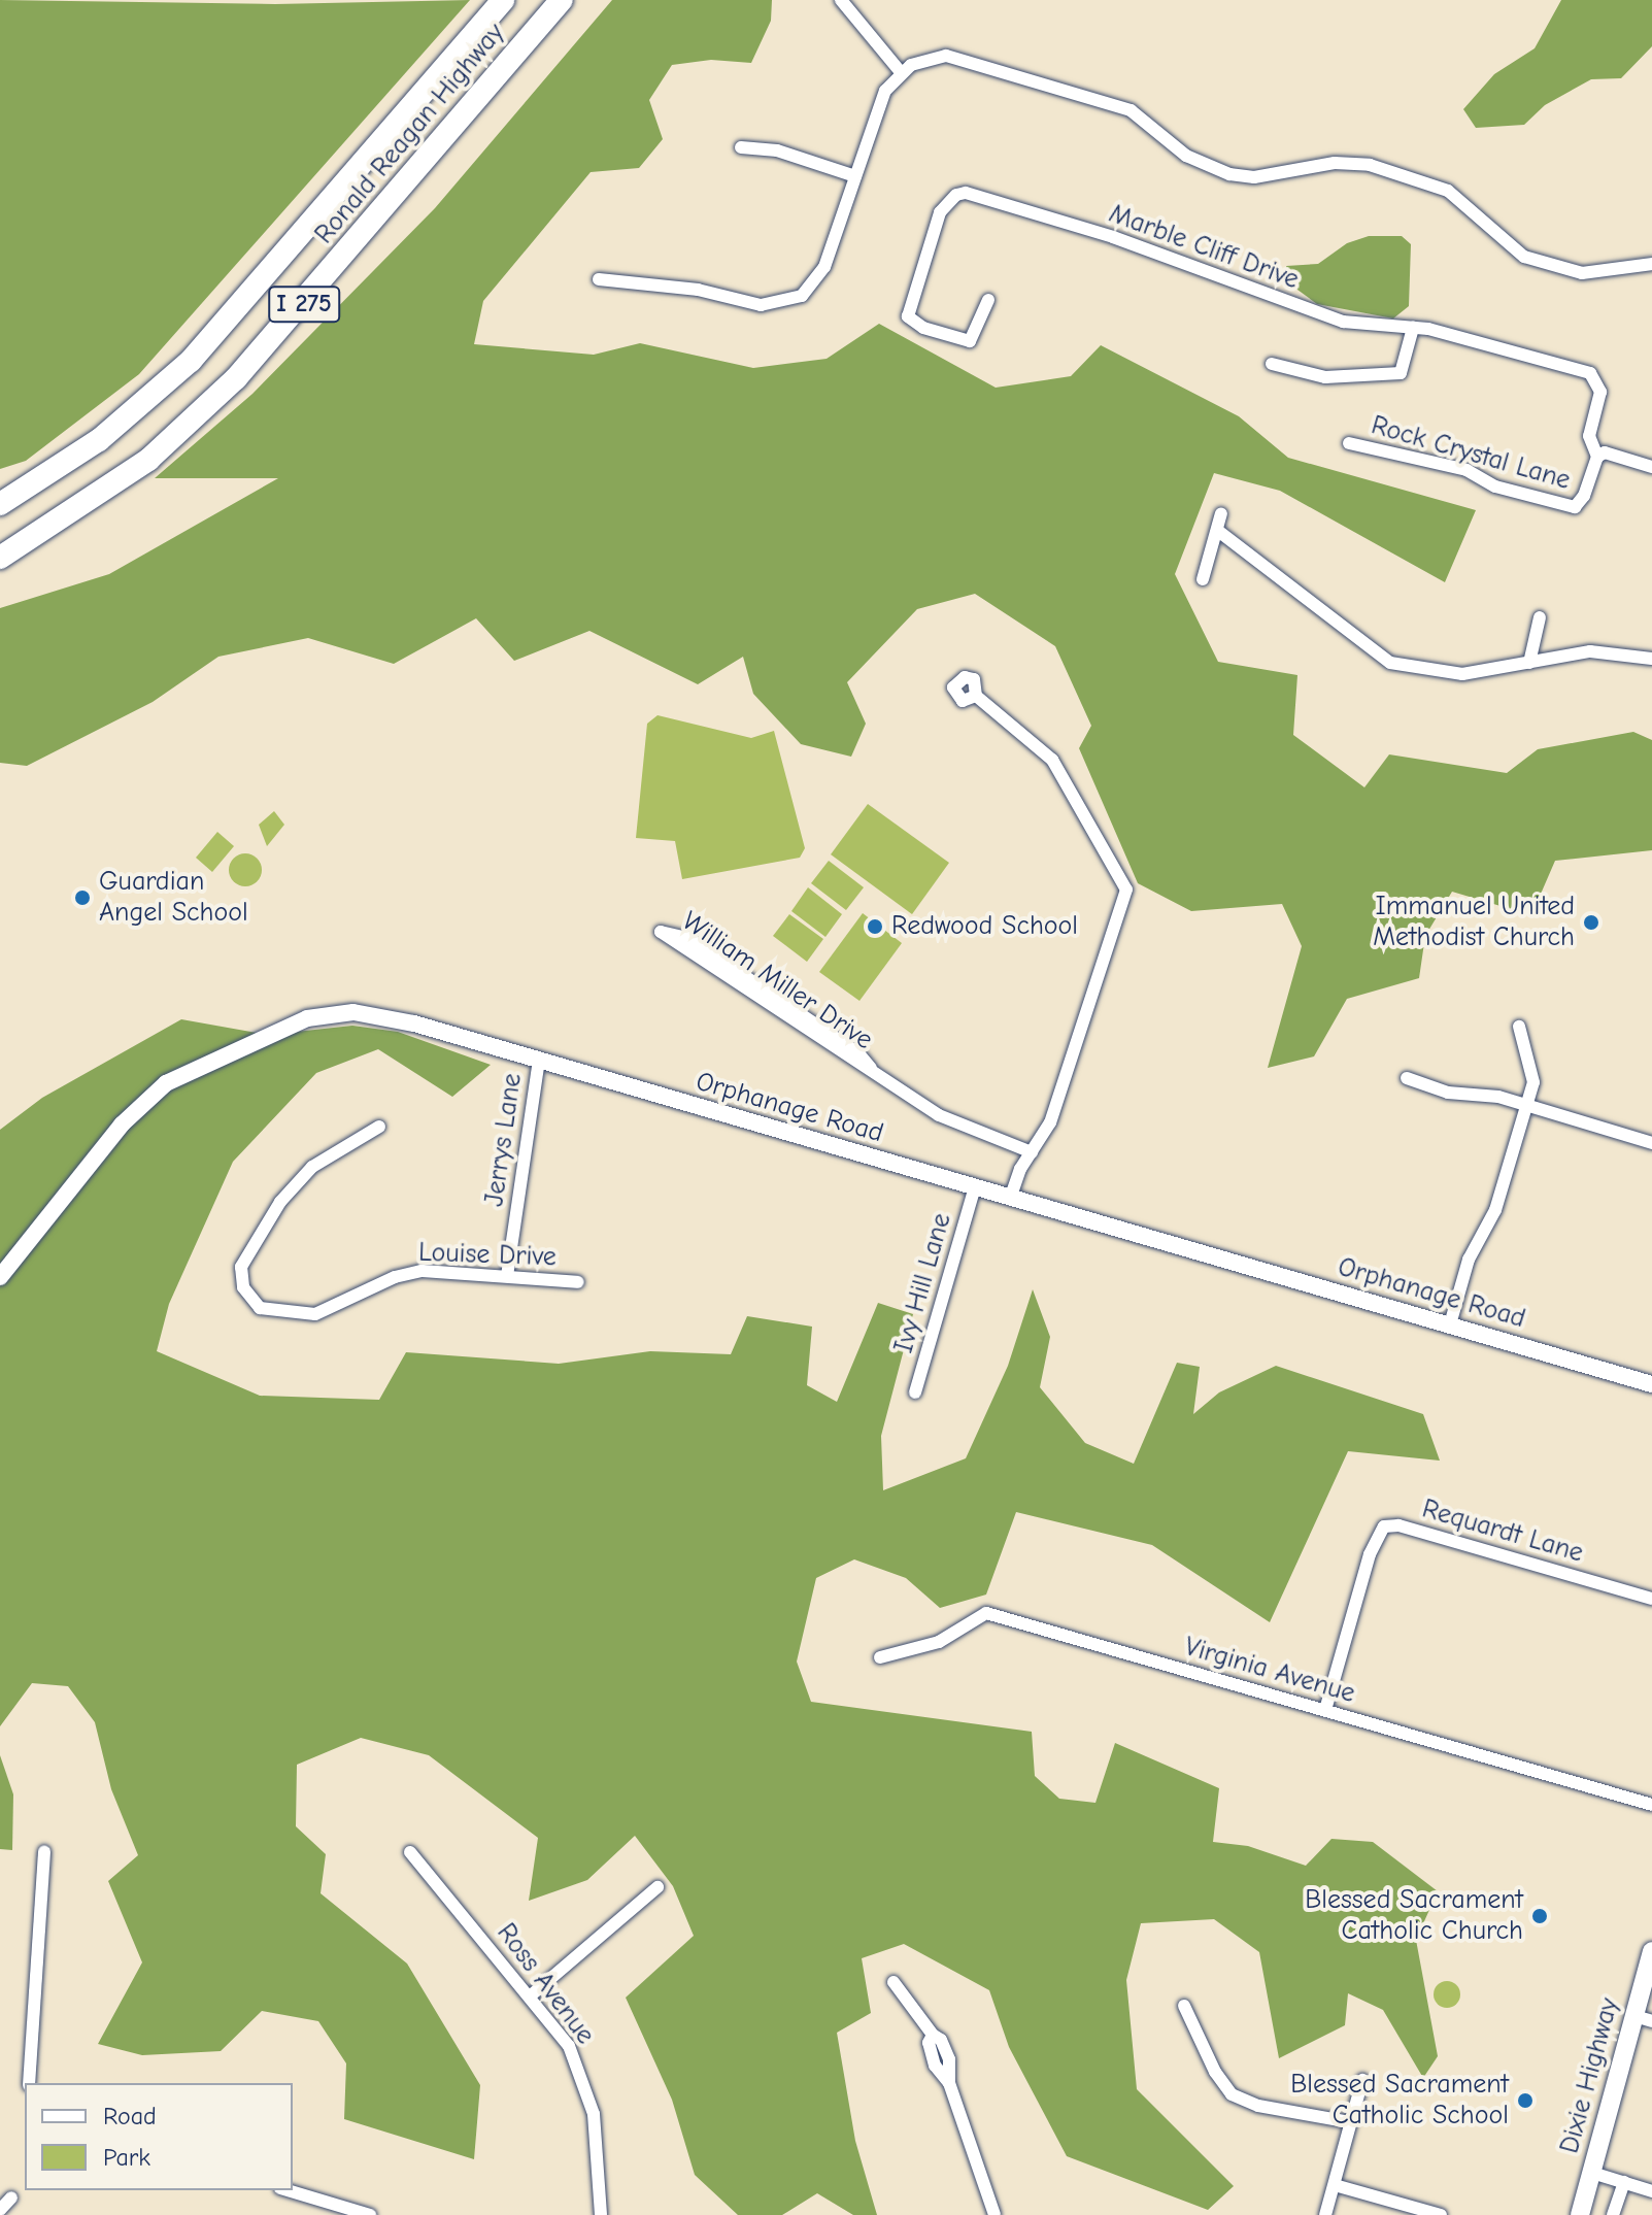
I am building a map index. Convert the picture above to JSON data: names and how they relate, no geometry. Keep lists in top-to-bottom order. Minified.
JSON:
{"streets":{"highway":["Ronald Reagan Highway","I 275"],"main road":["Orphanage Road","Dixie Highway"],"street":["Marble Cliff Drive","Rock Crystal Lane","William Miller Drive","Jerrys Lane","Louise Drive","Ivy Hill Lane","Requardt Lane","Virginia Avenue","Ross Avenue"]},"crossings":[["Marble Cliff Drive","Rock Crystal Lane"],["Orphanage Road","Jerrys Lane"],["Orphanage Road","Ivy Hill Lane"],["Jerrys Lane","Louise Drive"],["Requardt Lane","Virginia Avenue"]],"places":["Guardian Angel School","Immanuel United Methodist Church","Redwood School","Blessed Sacrament Catholic Church","Blessed Sacrament Catholic School"],"legend":["Road","Park"]}
